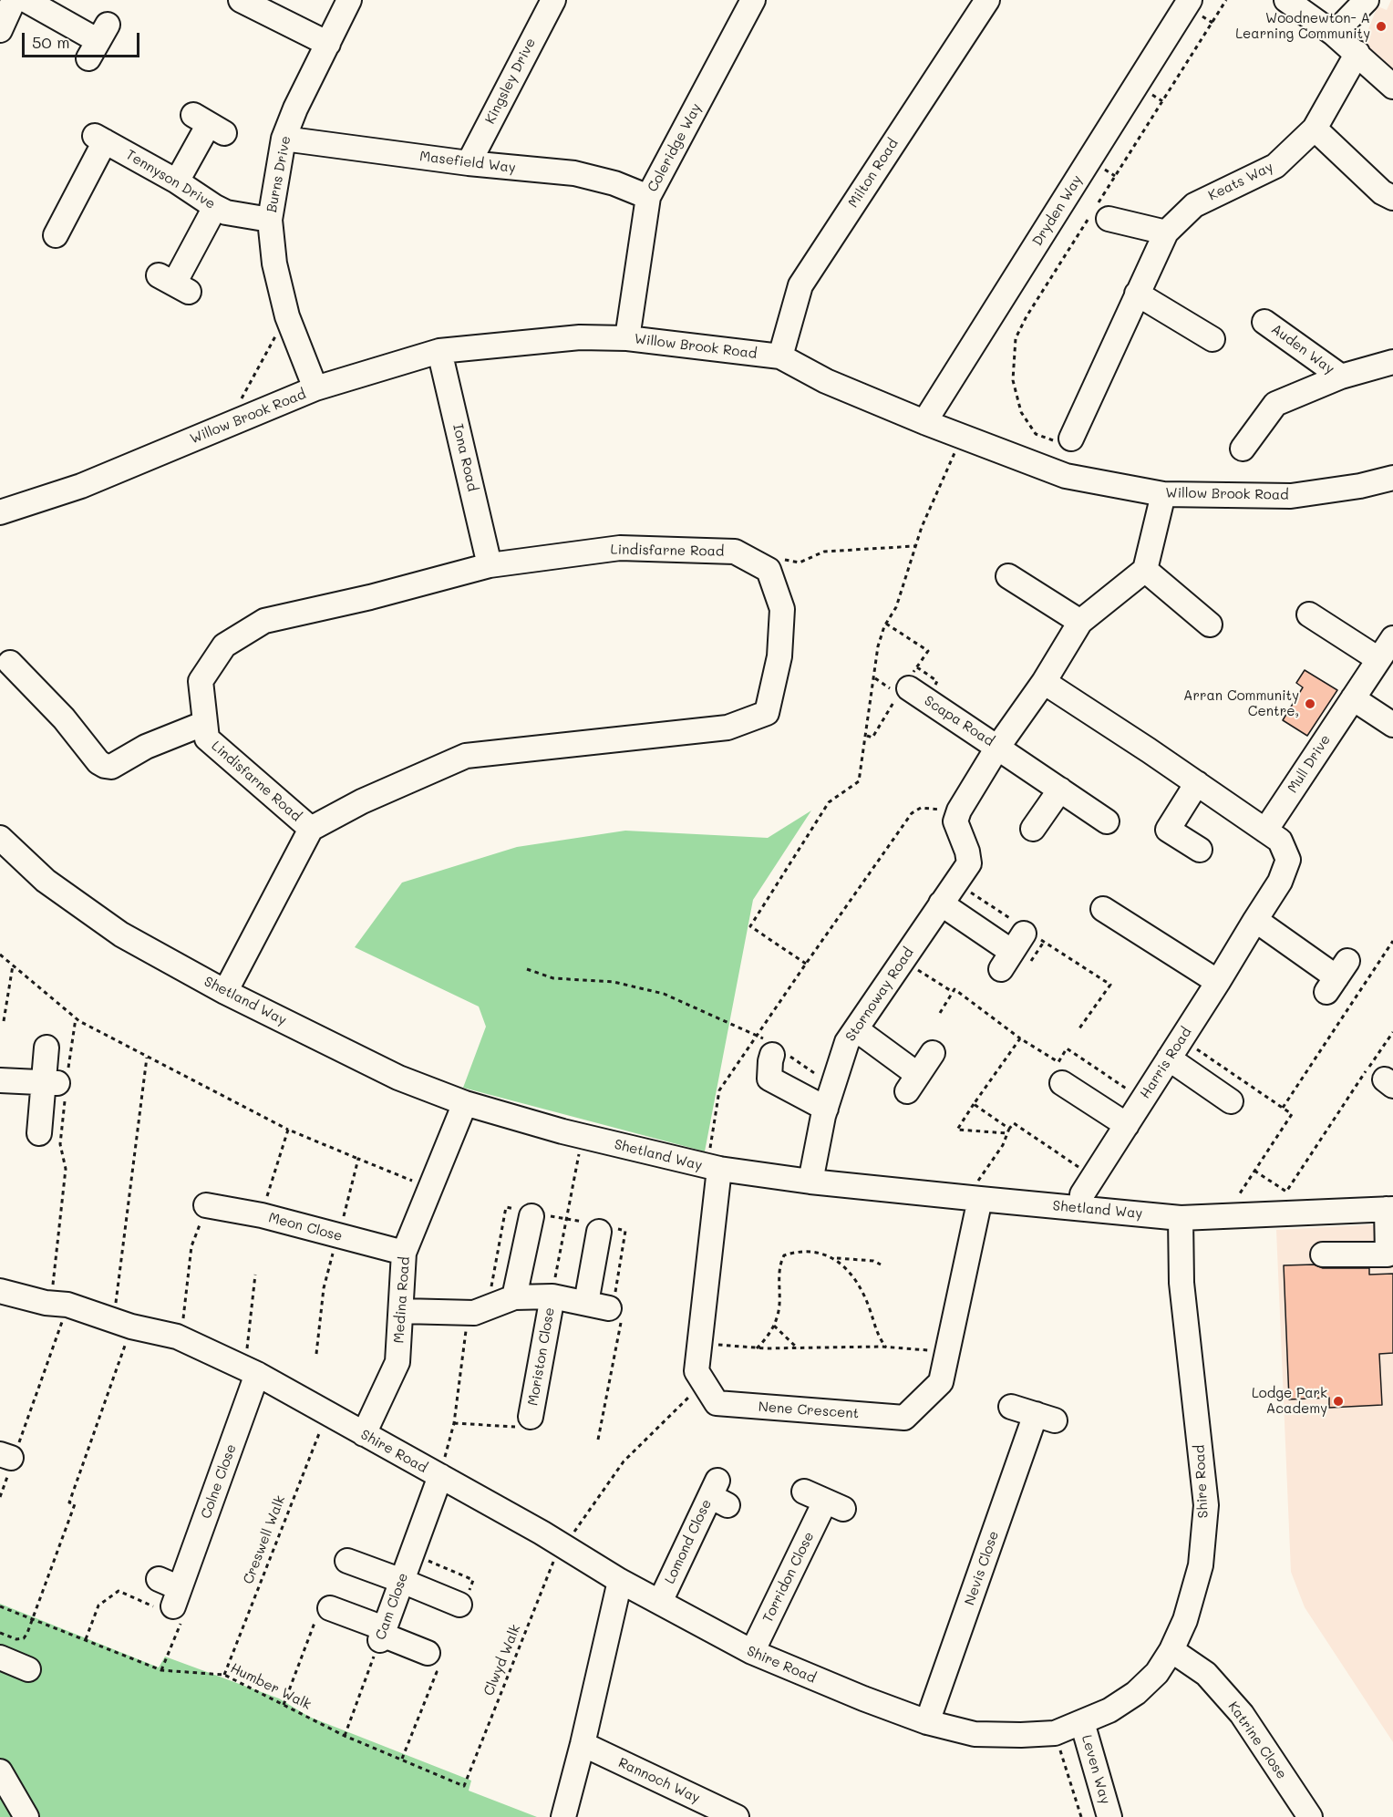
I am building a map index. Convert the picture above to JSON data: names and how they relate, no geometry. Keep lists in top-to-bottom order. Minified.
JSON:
{"streets":{"street":["Kingsley Drive","Coleridge Way","Masefield Way","Milton Road","Burns Drive","Tennyson Drive","Keats Way","Dryden Way","Willow Brook Road","Auden Way","Iona Road","Lindisfarne Road","Scapa Road","Mull Drive","Stornoway Road","Shetland Way","Harris Road","Meon Close","Medina Road","Moriston Close","Nene Crescent","Shire Road","Colne Close","Lomond Close","Nevis Close","Torridon Close","Cam Close","Katrine Close","Leven Way","Rannoch Way"],"path":["Creswell Walk","Clwyd Walk","Humber Walk"]},"crossings":[["Kingsley Drive","Masefield Way"],["Coleridge Way","Masefield Way"],["Coleridge Way","Willow Brook Road"],["Masefield Way","Burns Drive"],["Milton Road","Willow Brook Road"],["Burns Drive","Tennyson Drive"],["Burns Drive","Willow Brook Road"],["Dryden Way","Willow Brook Road"],["Willow Brook Road","Iona Road"],["Iona Road","Lindisfarne Road"],["Lindisfarne Road","Shetland Way"],["Scapa Road","Harris Road"],["Mull Drive","Harris Road"],["Stornoway Road","Shetland Way"],["Shetland Way","Harris Road"],["Shetland Way","Medina Road"],["Shetland Way","Nene Crescent"],["Shetland Way","Shire Road"],["Meon Close","Medina Road"],["Medina Road","Moriston Close"],["Medina Road","Shire Road"],["Shire Road","Colne Close"],["Shire Road","Creswell Walk"],["Shire Road","Lomond Close"],["Shire Road","Nevis Close"],["Shire Road","Torridon Close"],["Shire Road","Cam Close"],["Shire Road","Clwyd Walk"],["Shire Road","Katrine Close"],["Shire Road","Leven Way"],["Creswell Walk","Humber Walk"],["Cam Close","Humber Walk"],["Clwyd Walk","Humber Walk"]],"places":["Woodnewton- A Learning Community","Arran Community Centre,","Lodge Park Academy"],"scale_bar":"50 m"}
